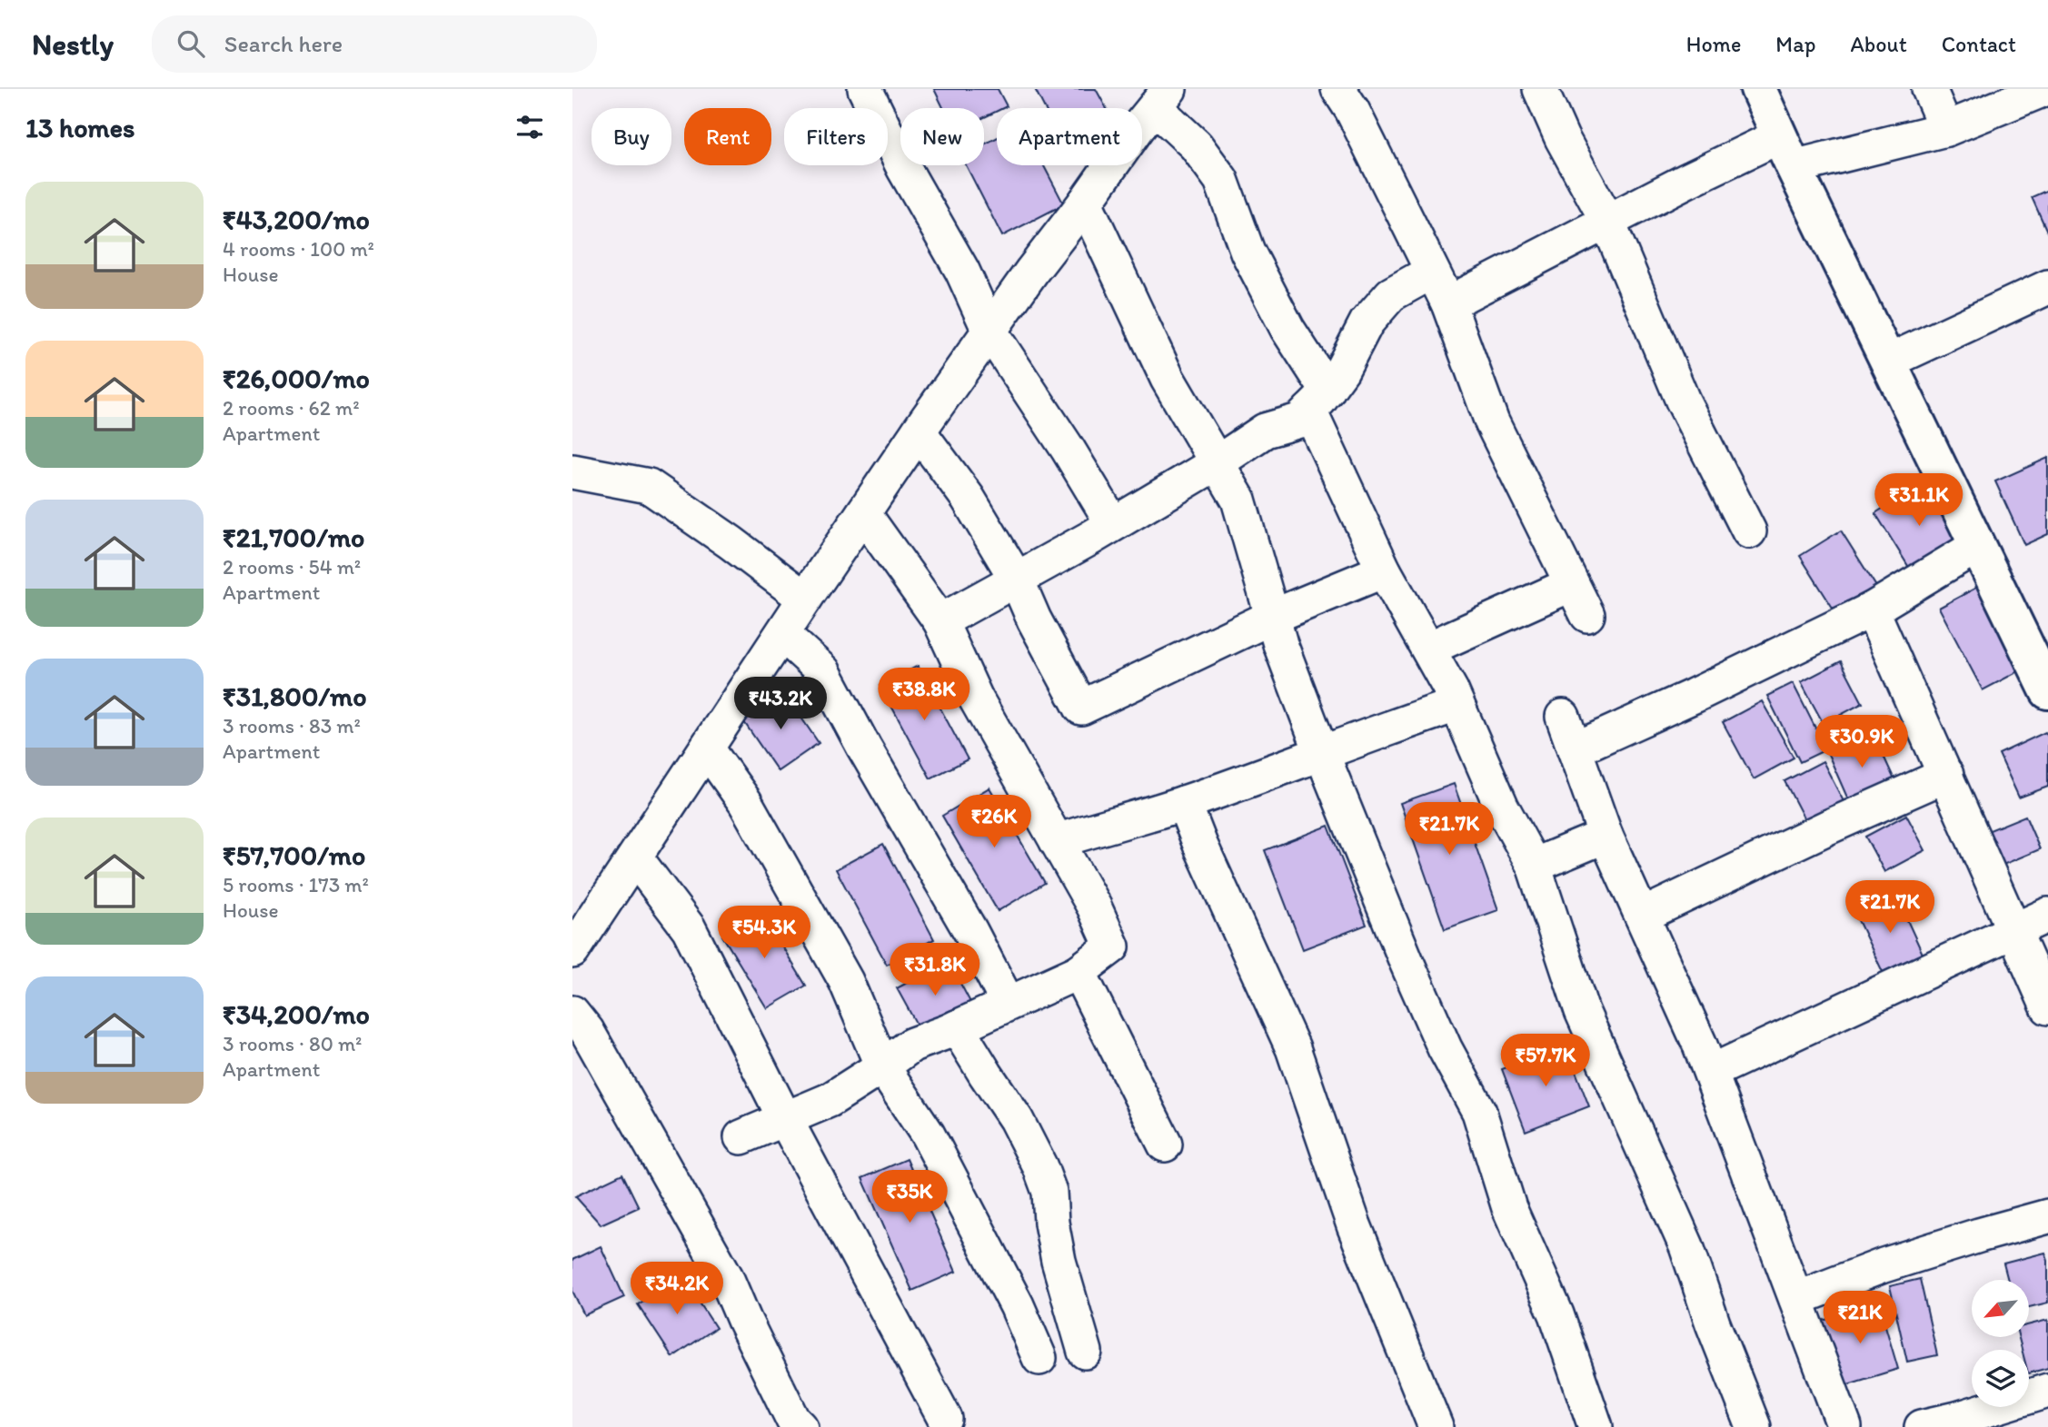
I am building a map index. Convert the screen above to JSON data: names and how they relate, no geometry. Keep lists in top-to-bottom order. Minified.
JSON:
{"north":"bottom left","page":{"header":"Nestly","search":"Search here","nav":["Home","Map","About","Contact"],"heading":"13 homes","chip":["Buy","Rent","Filters","New","Apartment"],"list":[{"name":"₹43,200/mo","note":"4 rooms · 100 m² · House"},{"name":"₹26,000/mo","note":"2 rooms · 62 m² · Apartment"},{"name":"₹21,700/mo","note":"2 rooms · 54 m² · Apartment"},{"name":"₹31,800/mo","note":"3 rooms · 83 m² · Apartment"},{"name":"₹57,700/mo","note":"5 rooms · 173 m² · House"},{"name":"₹34,200/mo","note":"3 rooms · 80 m² · Apartment"}],"price":["₹31.1K","₹38.8K","₹43.2K","₹30.9K","₹26K","₹21.7K","₹21.7K","₹54.3K","₹31.8K","₹57.7K","₹35K","₹34.2K","₹21K"]}}
